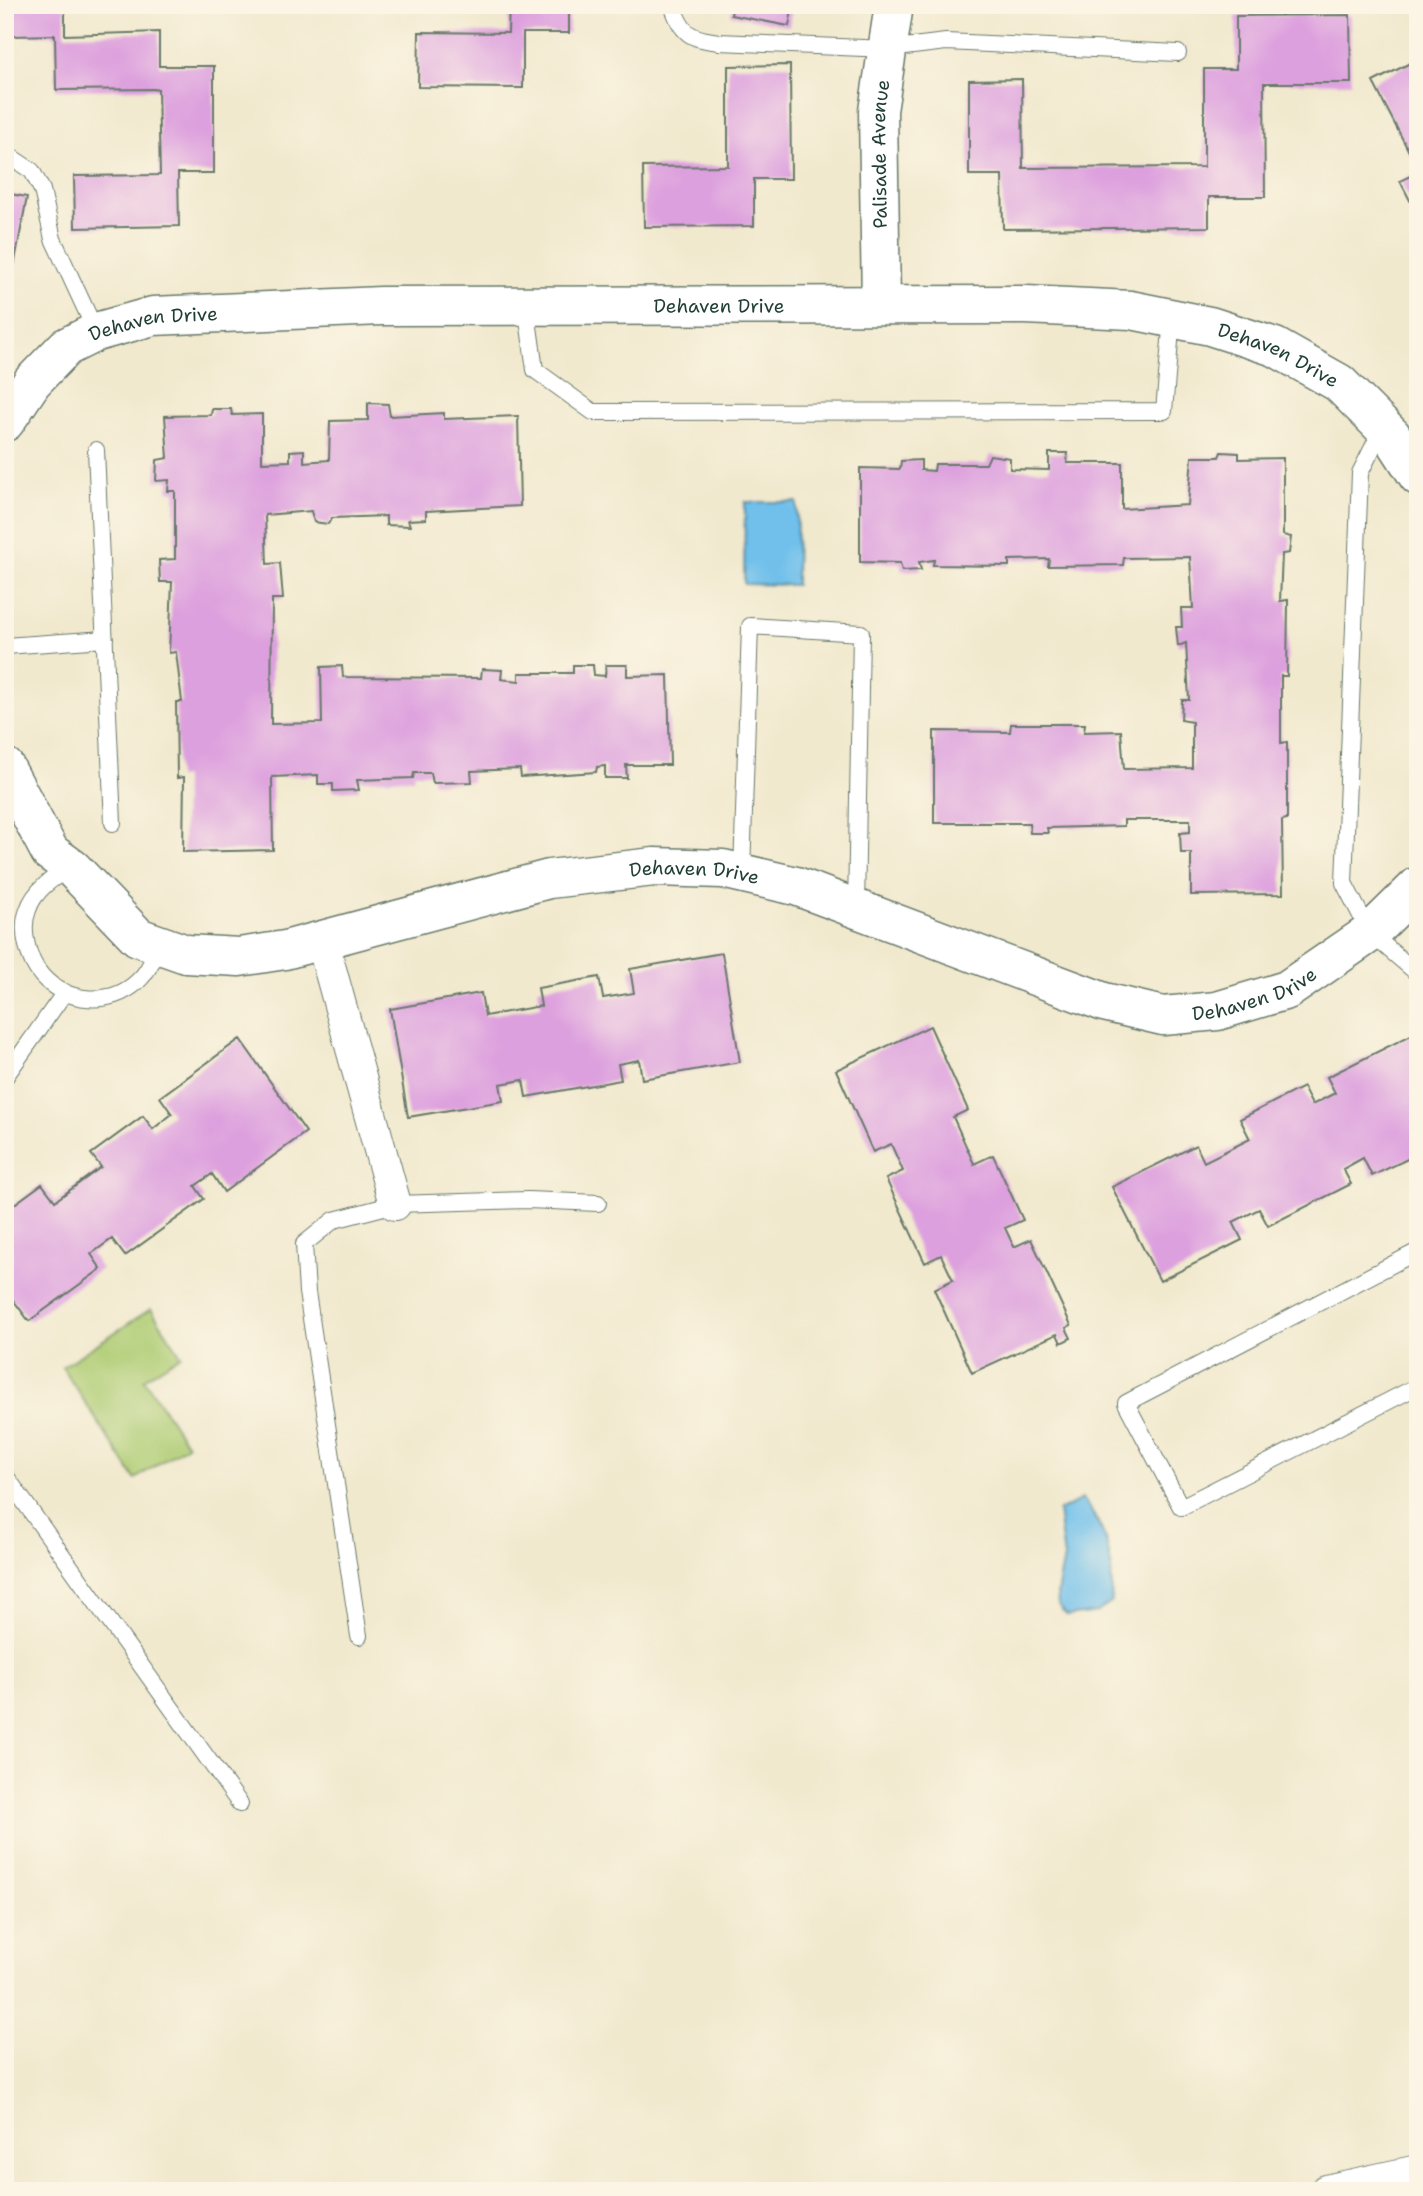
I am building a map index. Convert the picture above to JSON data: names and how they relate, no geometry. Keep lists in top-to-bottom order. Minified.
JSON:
{"streets":{"street":["Palisade Avenue","Dehaven Drive"]},"crossings":[["Palisade Avenue","Dehaven Drive"]]}
